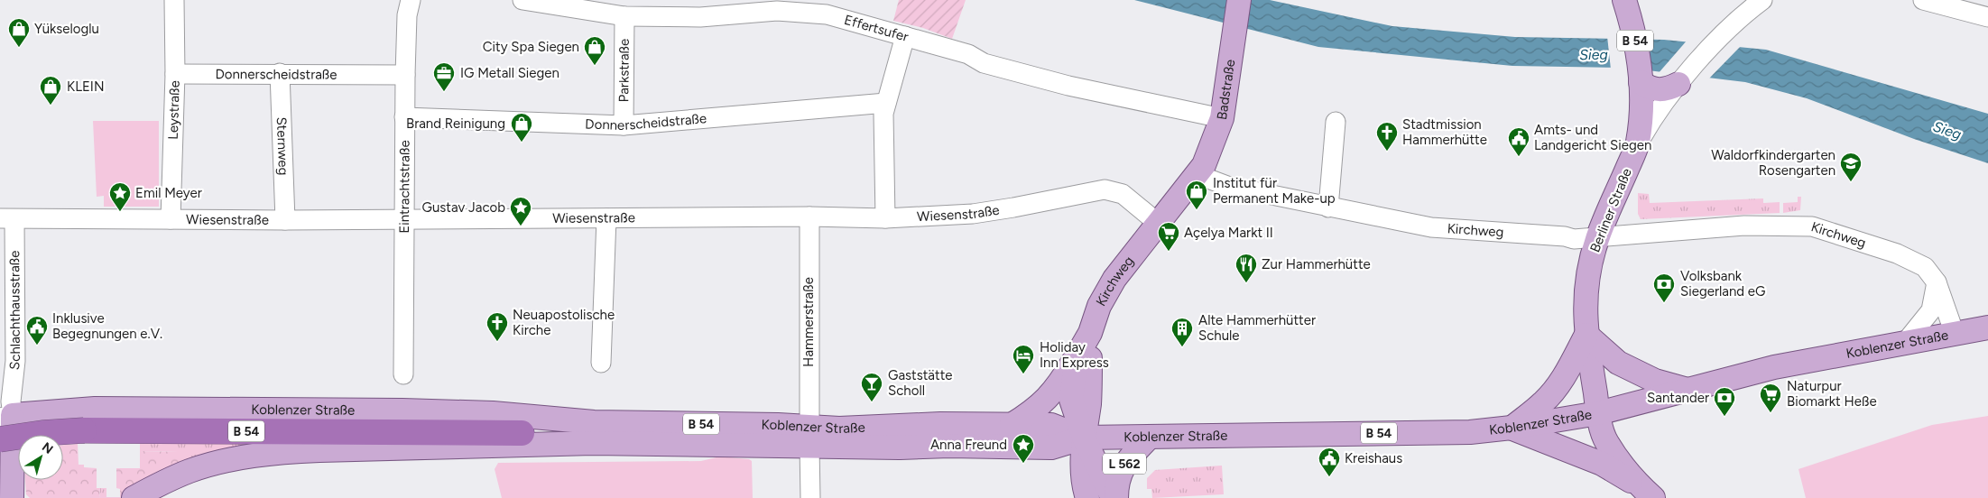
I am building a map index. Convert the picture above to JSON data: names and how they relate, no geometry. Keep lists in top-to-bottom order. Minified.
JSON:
{"streets":{"highway":["B 54"],"main road":["Badstraße","Berliner Straße","Kirchweg","Koblenzer Straße","L 562"],"street":["Effertsufer","Parkstraße","Donnerscheidstraße","Leystraße","Sternweg","Eintrachtstraße","Wiesenstraße","Schlachthausstraße","Hammerstraße"]},"crossings":[["Effertsufer","Parkstraße"],["Effertsufer","Badstraße"],["B 54","Berliner Straße"],["B 54","Koblenzer Straße"],["Parkstraße","Donnerscheidstraße"],["Donnerscheidstraße","Leystraße"],["Donnerscheidstraße","Sternweg"],["Donnerscheidstraße","Eintrachtstraße"],["Badstraße","Kirchweg"],["Leystraße","Wiesenstraße"],["Sternweg","Wiesenstraße"],["Eintrachtstraße","Wiesenstraße"],["Berliner Straße","Kirchweg"],["Berliner Straße","Koblenzer Straße"],["Wiesenstraße","Kirchweg"],["Wiesenstraße","Schlachthausstraße"],["Wiesenstraße","Hammerstraße"],["Kirchweg","Koblenzer Straße"],["Kirchweg","L 562"],["Schlachthausstraße","Koblenzer Straße"],["Hammerstraße","Koblenzer Straße"],["Koblenzer Straße","L 562"]],"water":["Sieg"],"places":{"shop":["Yükseloglu","City Spa Siegen","KLEIN","Brand Reinigung","Institut für Permanent Make-up"],"office":["IG Metall Siegen"],"church":["Stadtmission Hammerhütte","Neuapostolische Kirche"],"public building":["Amts- und Landgericht Siegen","Inklusive Begegnungen e.V.","Kreishaus"],"school or university":["Waldorfkindergarten Rosengarten"],"place":["Emil Meyer","Gustav Jacob","Anna Freund"],"supermarket":["Açelya Markt II","Naturpur Biomarkt Heße"],"restaurant":["Zur Hammerhütte"],"bank":["Volksbank Siegerland eG","Santander"],"building":["Alte Hammerhütter Schule"],"hotel":["Holiday Inn Express"],"bar":["Gaststätte Scholl"]},"north":"top right"}
